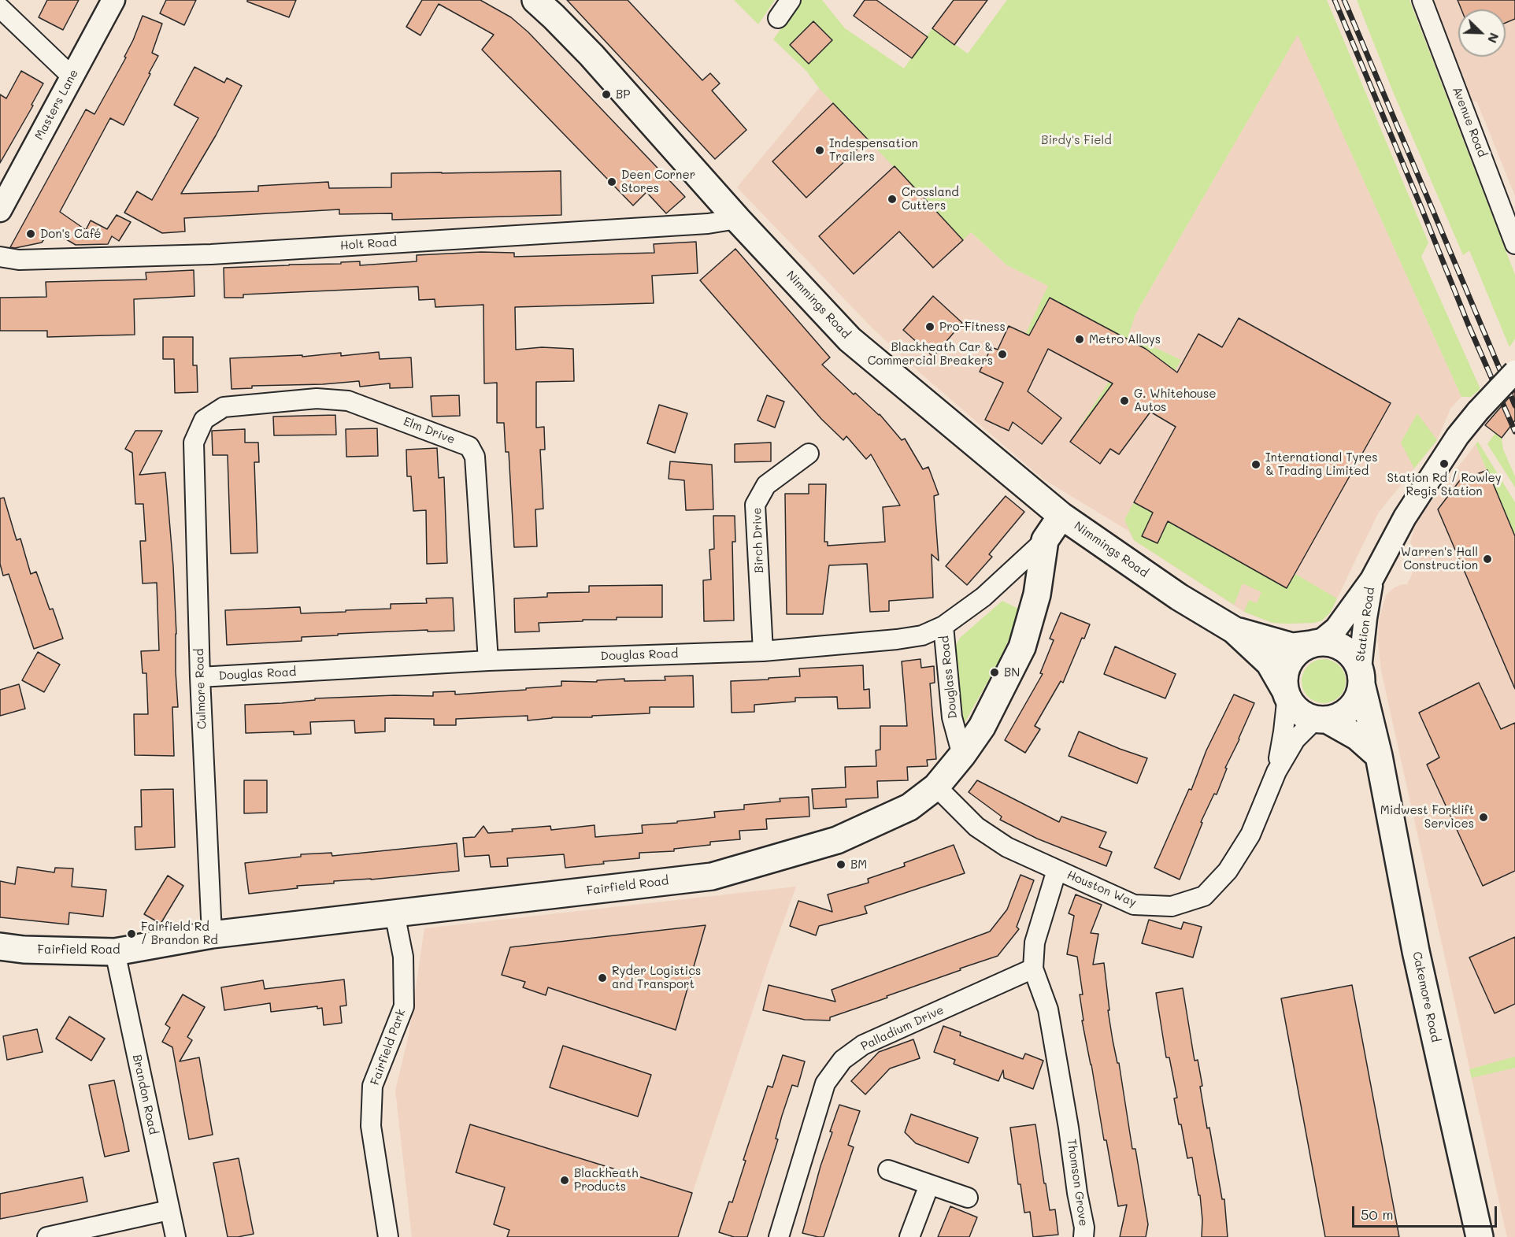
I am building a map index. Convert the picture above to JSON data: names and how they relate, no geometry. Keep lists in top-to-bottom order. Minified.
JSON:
{"streets":{"main road":["Nimmings Road","Fairfield Road","Cakemore Road"],"street":["Masters Lane","Avenue Road","Holt Road","Elm Drive","Birch Drive","Station Road","Douglas Road","Douglass Road","Culmore Road","Houston Way","Palladium Drive","Fairfield Park","Brandon Road","Thomson Grove"]},"crossings":[["Holt Road","Nimmings Road"],["Nimmings Road","Station Road"],["Nimmings Road","Fairfield Road"],["Nimmings Road","Houston Way"],["Nimmings Road","Cakemore Road"],["Elm Drive","Douglas Road"],["Elm Drive","Culmore Road"],["Birch Drive","Douglas Road"],["Station Road","Houston Way"],["Station Road","Cakemore Road"],["Douglas Road","Douglass Road"],["Douglas Road","Culmore Road"],["Douglas Road","Fairfield Road"],["Douglass Road","Fairfield Road"],["Culmore Road","Fairfield Road"],["Fairfield Road","Houston Way"],["Fairfield Road","Fairfield Park"],["Fairfield Road","Brandon Road"],["Houston Way","Cakemore Road"],["Palladium Drive","Thomson Grove"]],"parks":["Birdy's Field"],"places":["BP","Indespensation Trailers","Deen Corner Stores","Crossland Cutters","Don's Café","Pro-Fitness","Metro Alloys","Blackheath Car & Commercial Breakers","G. Whitehouse Autos","Station Rd / Rowley Regis Station","International Tyres & Trading Limited","Warren's Hall Construction","BN","Midwest Forklift Services","BM","Fairfield Rd / Brandon Rd","Ryder Logistics and Transport","Blackheath Products"],"scale_bar":"50 m","north":"bottom right"}
